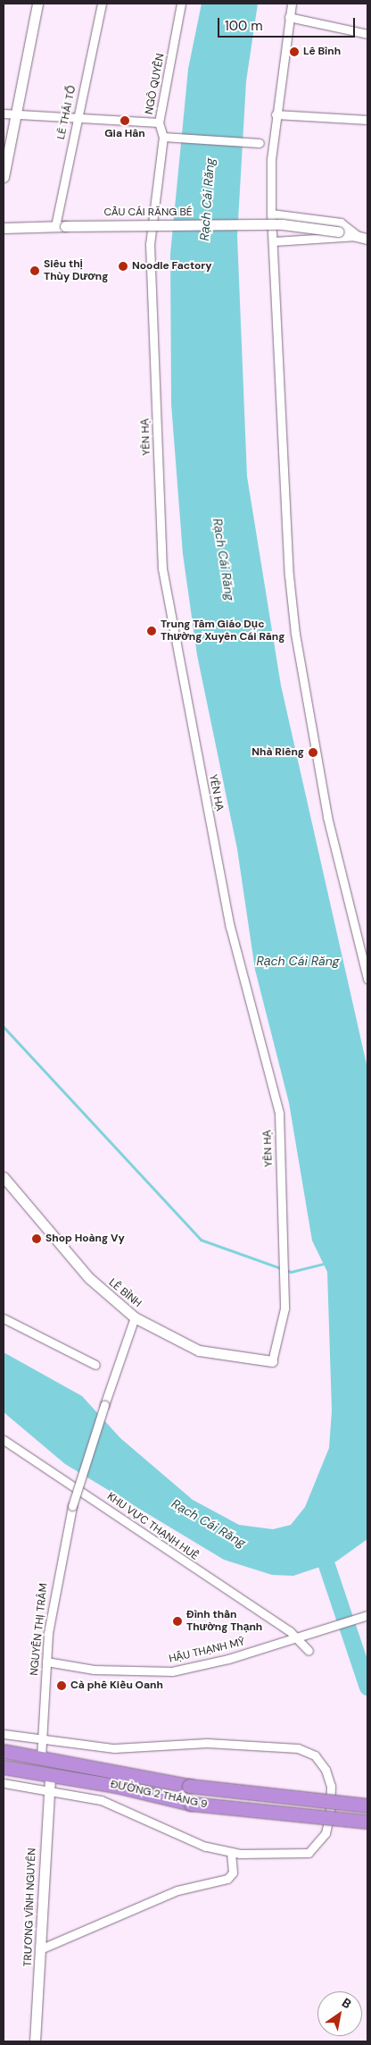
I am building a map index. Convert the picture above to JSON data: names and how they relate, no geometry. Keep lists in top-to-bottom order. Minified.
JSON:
{"streets":{"highway":["ĐƯỜNG 2 THÁNG 9"],"street":["NGÔ QUYỀN","LÊ THÁI TỔ","CẦU CÁI RĂNG BÉ","YÊN HẠ","LÊ BÌNH","KHU VỰC THẠNH HUỀ","NGUYỄN THỊ TRÂM","HẬU THẠNH MỸ","TRƯƠNG VĨNH NGUYÊN"]},"crossings":[["NGÔ QUYỀN","YÊN HẠ"],["LÊ THÁI TỔ","CẦU CÁI RĂNG BÉ"],["YÊN HẠ","LÊ BÌNH"],["LÊ BÌNH","NGUYỄN THỊ TRÂM"],["KHU VỰC THẠNH HUỀ","HẬU THẠNH MỸ"],["NGUYỄN THỊ TRÂM","HẬU THẠNH MỸ"],["NGUYỄN THỊ TRÂM","ĐƯỜNG 2 THÁNG 9"],["ĐƯỜNG 2 THÁNG 9","TRƯƠNG VĨNH NGUYÊN"]],"water":["Rạch Cái Răng"],"places":["Lê Bình","Gia Hân","Noodle Factory","Siêu thị Thùy Dương","Trung Tâm Giáo Dục Thường Xuyên Cái Răng","Nhà Riêng","Shop Hoàng Vy","Đình thần Thường Thạnh","Cà phê Kiều Oanh"],"scale_bar":"100 m","north":"top right"}
